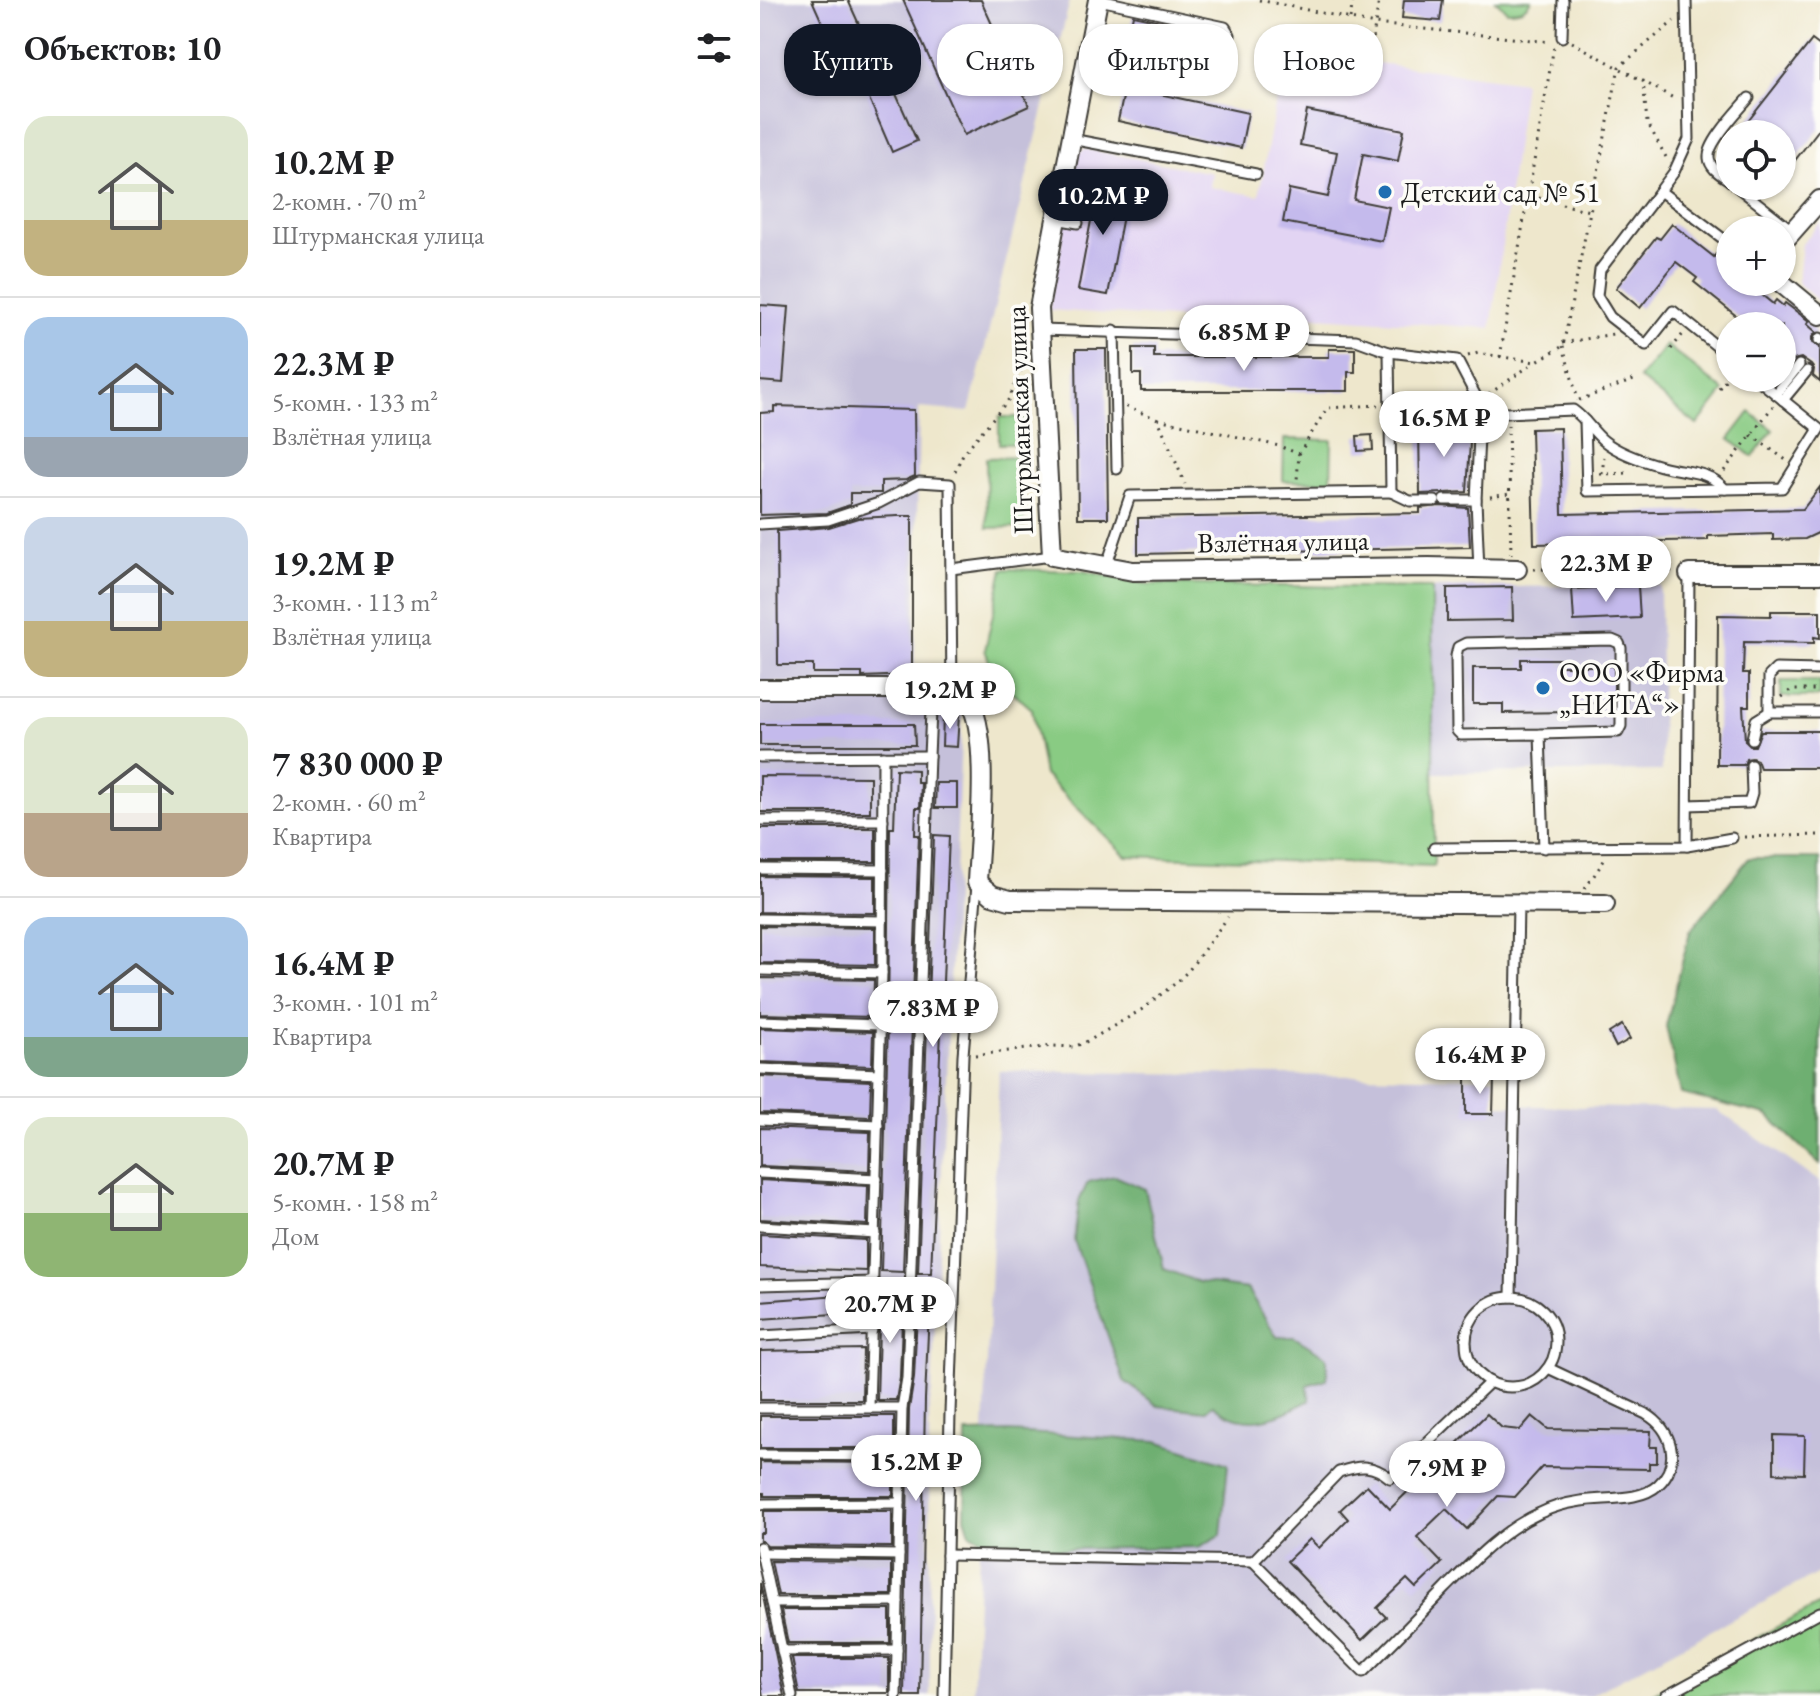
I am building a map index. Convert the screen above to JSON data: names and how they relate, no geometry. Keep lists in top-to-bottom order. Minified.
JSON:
{"streets":{"street":["Штурманская улица","Взлётная улица"]},"crossings":[["Штурманская улица","Взлётная улица"]],"places":["Детский сад № 51","ООО «Фирма „НИТА“»"],"page":{"heading":"Объектов: 10","chip":["Купить","Снять","Фильтры","Новое"],"list":[{"name":"10.2M ₽","note":"2-комн. · 70 m² · Штурманская улица"},{"name":"22.3M ₽","note":"5-комн. · 133 m² · Взлётная улица"},{"name":"19.2M ₽","note":"3-комн. · 113 m² · Взлётная улица"},{"name":"7 830 000 ₽","note":"2-комн. · 60 m² · Квартира"},{"name":"16.4M ₽","note":"3-комн. · 101 m² · Квартира"},{"name":"20.7M ₽","note":"5-комн. · 158 m² · Дом"}],"map_buttons":["+","−"],"price":["10.2M ₽","6.85M ₽","16.5M ₽","22.3M ₽","19.2M ₽","7.83M ₽","16.4M ₽","20.7M ₽","15.2M ₽","7.9M ₽"]}}
